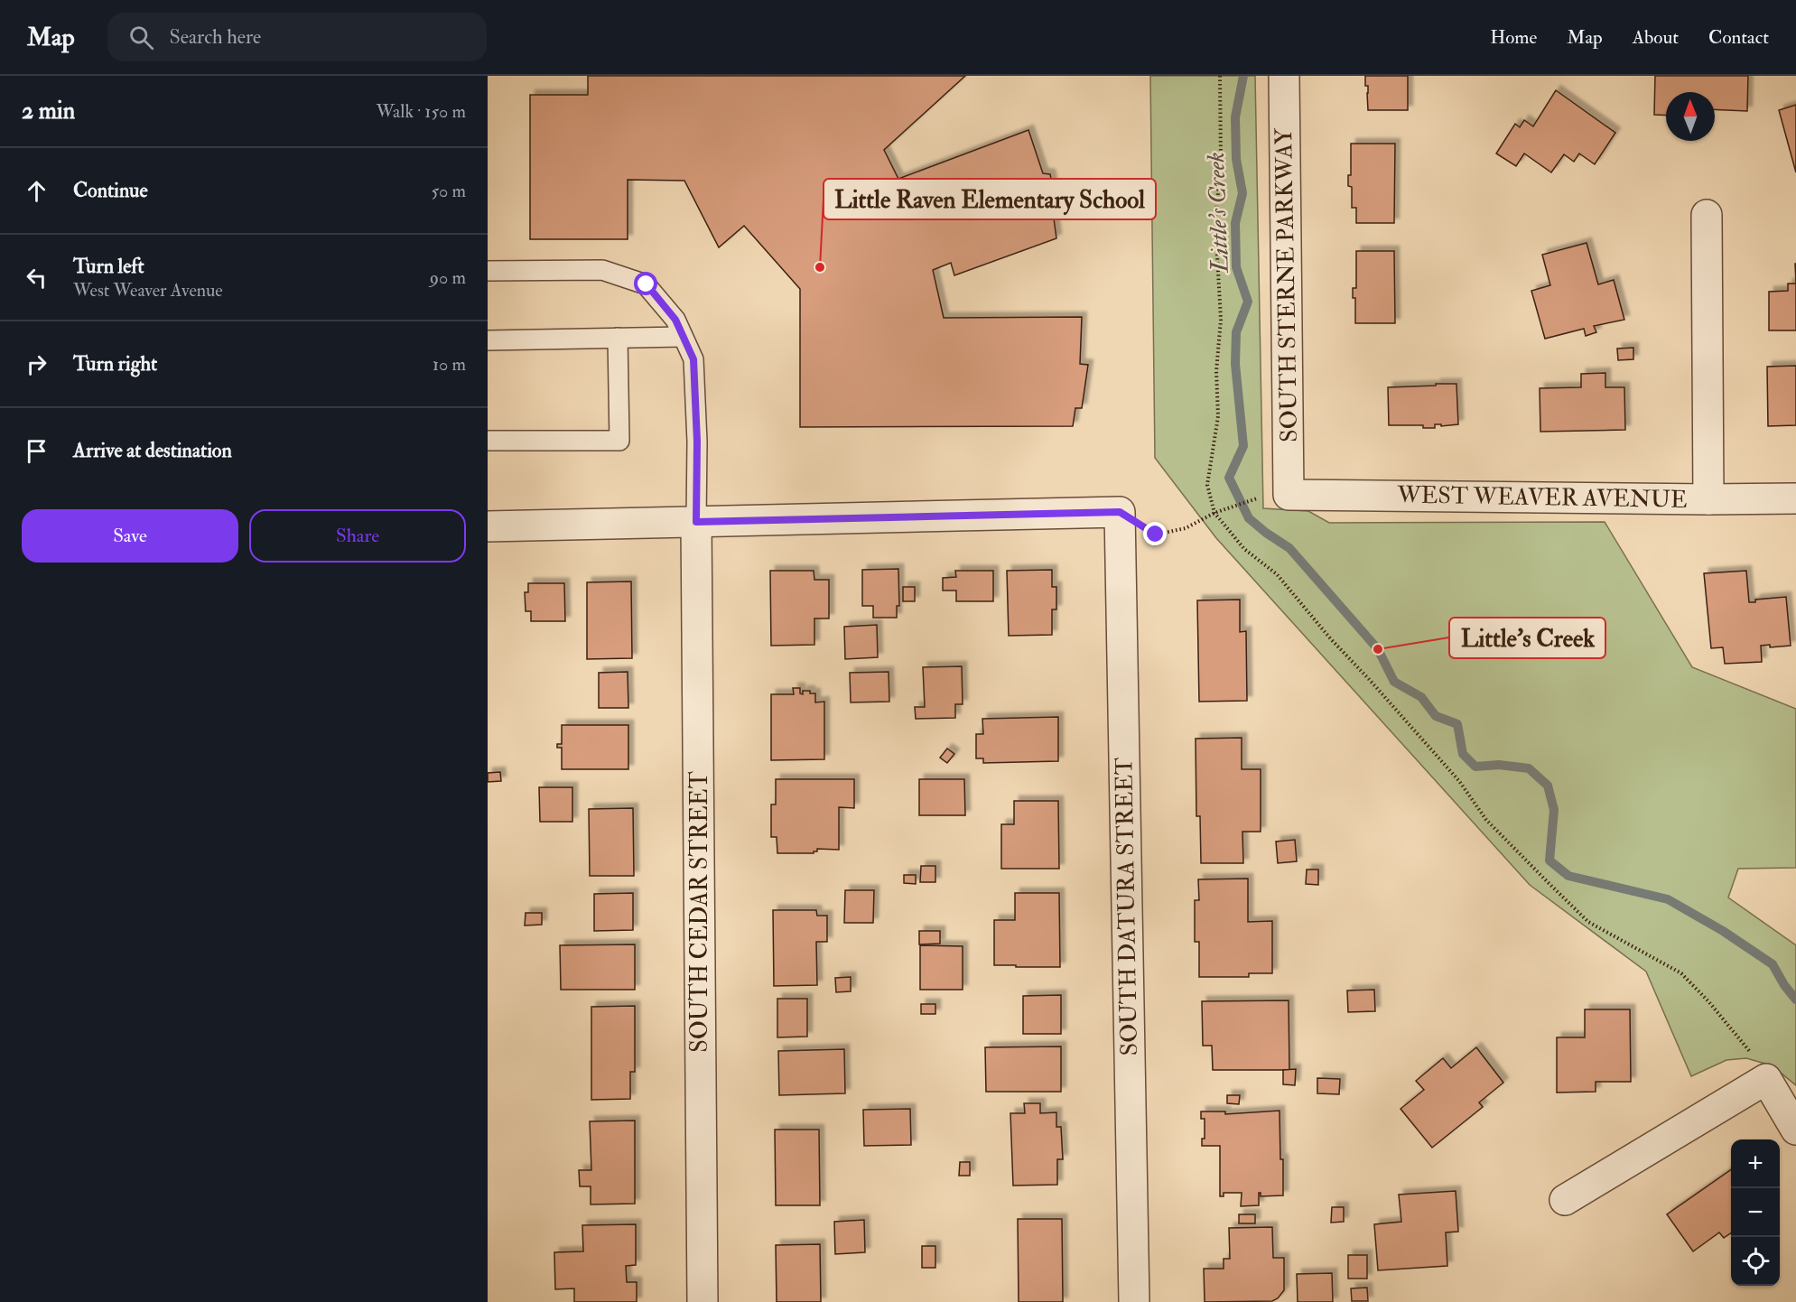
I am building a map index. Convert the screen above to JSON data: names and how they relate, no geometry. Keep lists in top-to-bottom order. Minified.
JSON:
{"streets":{"street":["SOUTH STERNE PARKWAY","WEST WEAVER AVENUE","SOUTH DATURA STREET","SOUTH CEDAR STREET"]},"crossings":[["SOUTH STERNE PARKWAY","WEST WEAVER AVENUE"]],"water":["Little's Creek"],"places":["Little Raven Elementary School","Little's Creek"],"north":"top","page":{"header":"Map","search":"Search here","nav":["Home","Map","About","Contact"],"heading":["2 min","Walk · 150 m"],"list":[["Continue","50 m"],["Turn left","West Weaver Avenue","90 m"],["Turn right","10 m"],"Arrive at destination"],"buttons":["Save","Share"],"map_buttons":["+","−"]}}
